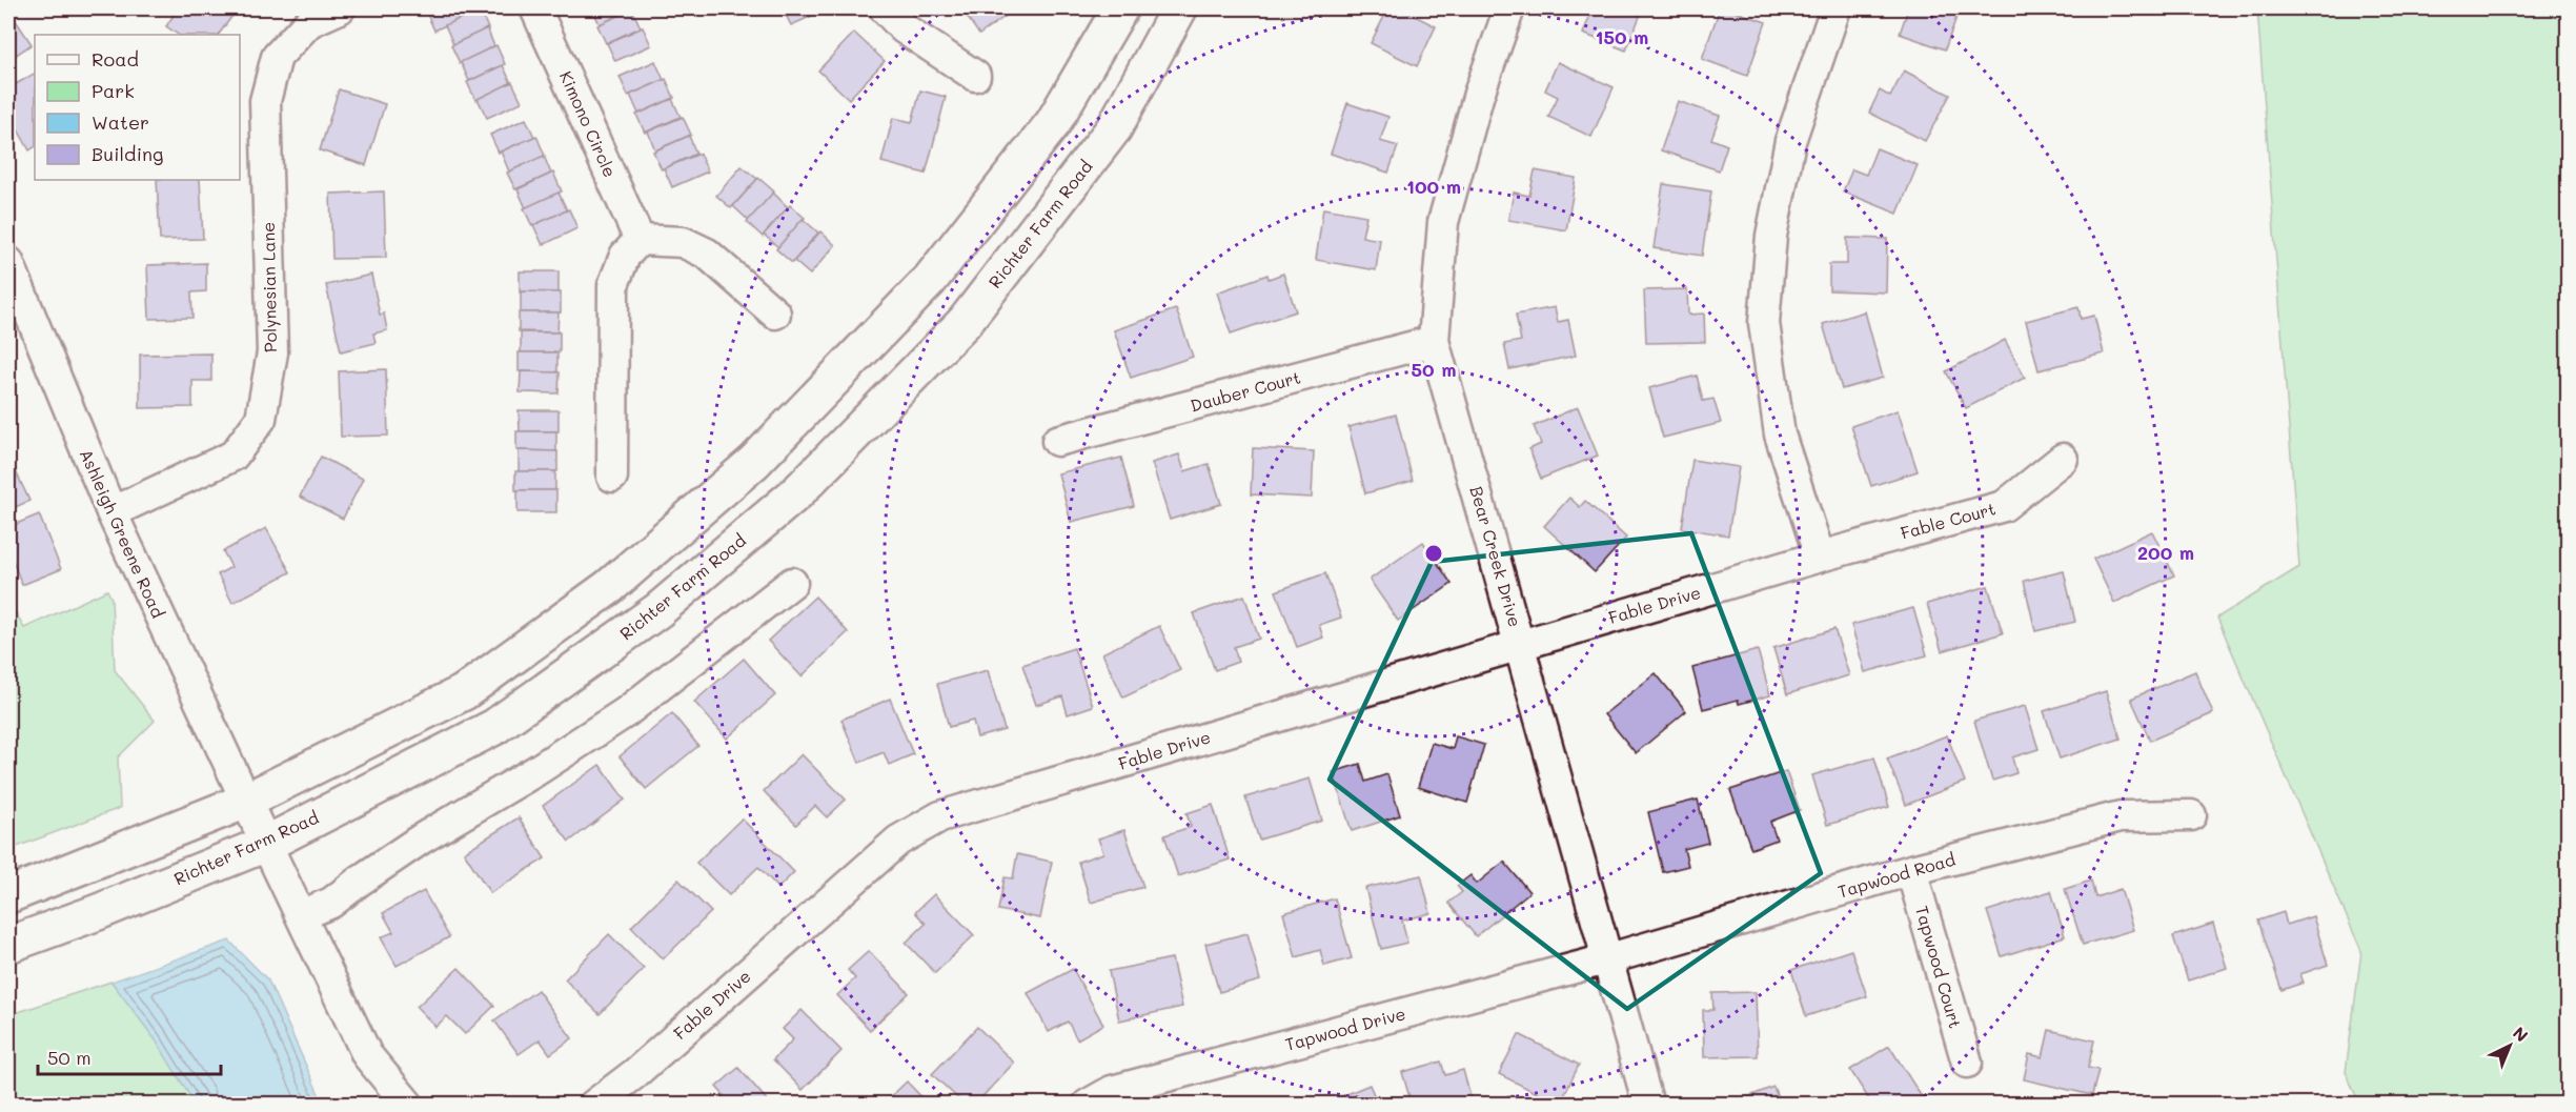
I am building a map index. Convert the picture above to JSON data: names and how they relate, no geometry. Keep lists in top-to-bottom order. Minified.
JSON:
{"streets":{"main road":["Richter Farm Road"],"street":["Kimono Circle","Polynesian Lane","Dauber Court","Fable Court","Ashleigh Greene Road","Bear Creek Drive","Fable Drive","Tapwood Road","Tapwood Court","Tapwood Drive"]},"crossings":[["Richter Farm Road","Ashleigh Greene Road"],["Polynesian Lane","Ashleigh Greene Road"],["Dauber Court","Bear Creek Drive"],["Fable Court","Fable Drive"],["Bear Creek Drive","Fable Drive"],["Bear Creek Drive","Tapwood Road"],["Bear Creek Drive","Tapwood Drive"],["Tapwood Road","Tapwood Court"],["Tapwood Road","Tapwood Drive"]],"legend":["Road","Park","Water","Building"],"scale_bar":"50 m","north":"top right","rings":["150 m","100 m","50 m","200 m"]}
